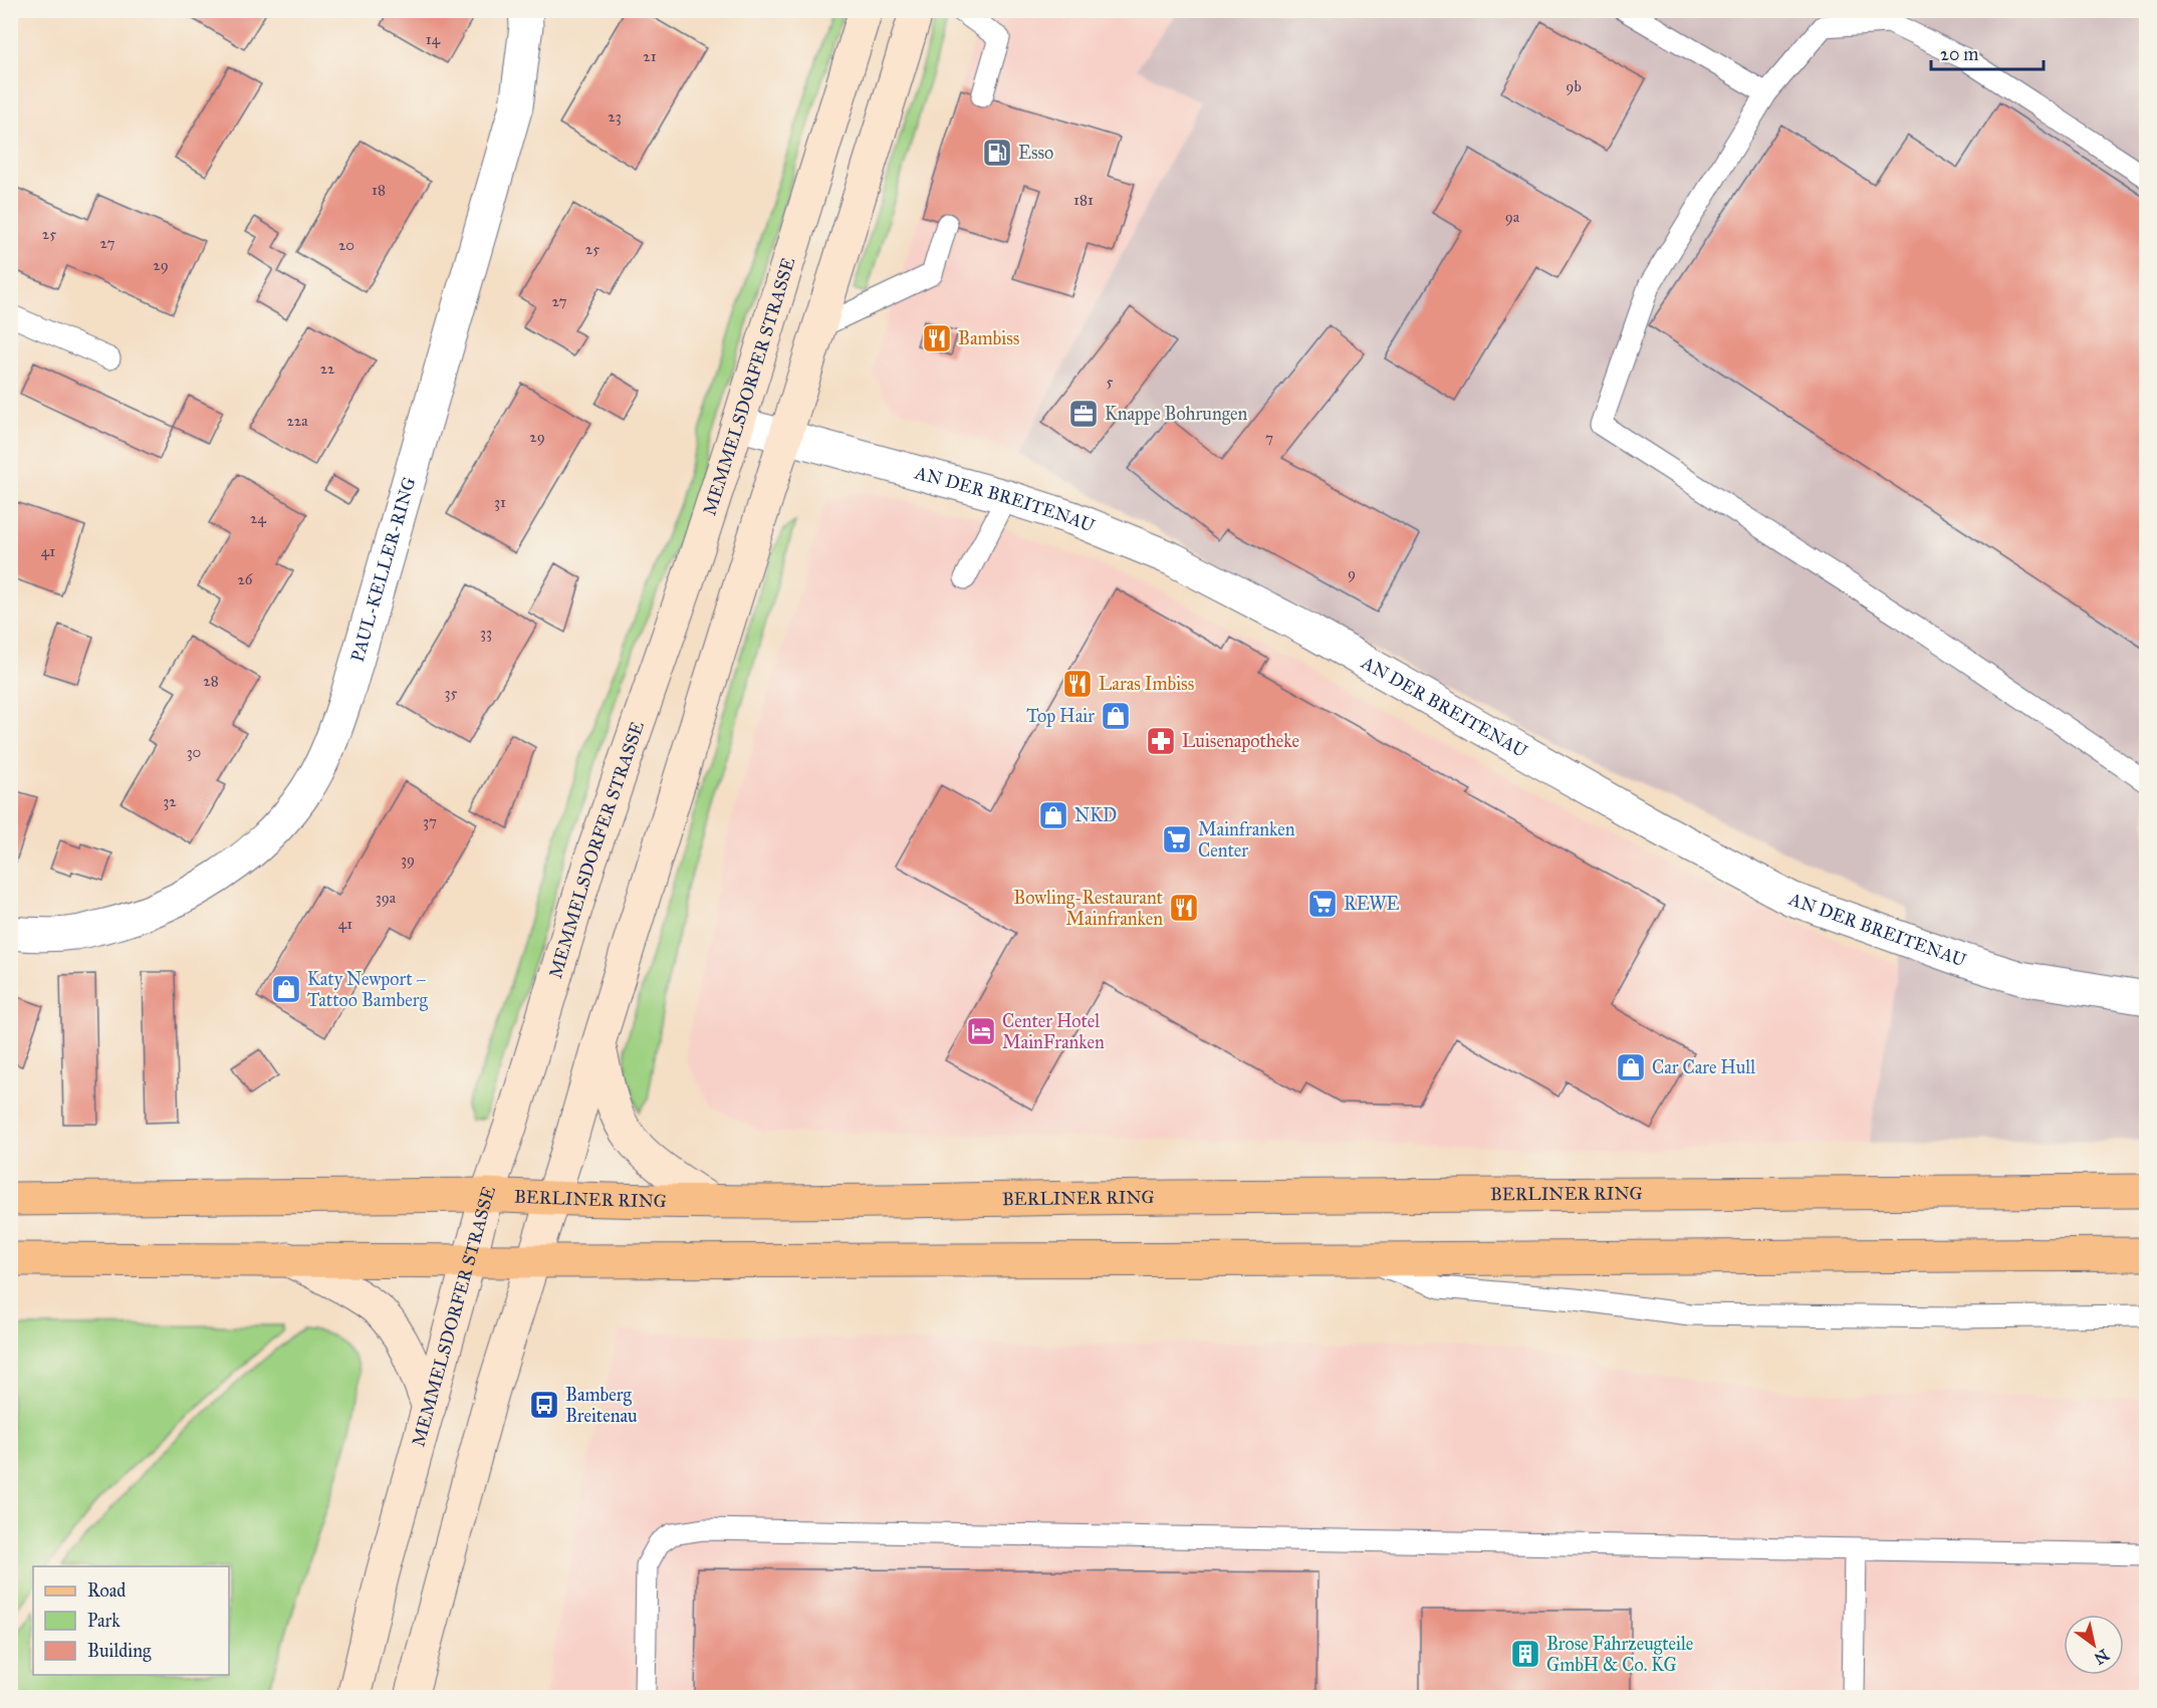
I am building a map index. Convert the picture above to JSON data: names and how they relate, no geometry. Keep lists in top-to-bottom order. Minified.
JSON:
{"streets":{"main road":["MEMMELSDORFER STRASSE","BERLINER RING"],"street":["AN DER BREITENAU","PAUL-KELLER-RING"]},"crossings":[["MEMMELSDORFER STRASSE","AN DER BREITENAU"],["MEMMELSDORFER STRASSE","BERLINER RING"]],"places":{"fuel station":["Esso"],"restaurant":["Bambiss","Laras Imbiss","Bowling-Restaurant Mainfranken"],"office":["Knappe Bohrungen"],"shop":["Top Hair","NKD","Katy Newport – Tattoo Bamberg","Car Care Hull"],"pharmacy":["Luisenapotheke"],"supermarket":["Mainfranken Center","REWE"],"hotel":["Center Hotel MainFranken"],"bus stop":["Bamberg Breitenau"],"building":["Brose Fahrzeugteile GmbH & Co. KG"]},"house_numbers":["14","21","9b","23","18","181","9a","25","27","20","25","29","27","22","5","22a","29","7","31","24","41","9","26","33","28","35","30","32","37","39","39a","41"],"legend":["Road","Park","Building"],"scale_bar":"20 m","north":"bottom right"}
